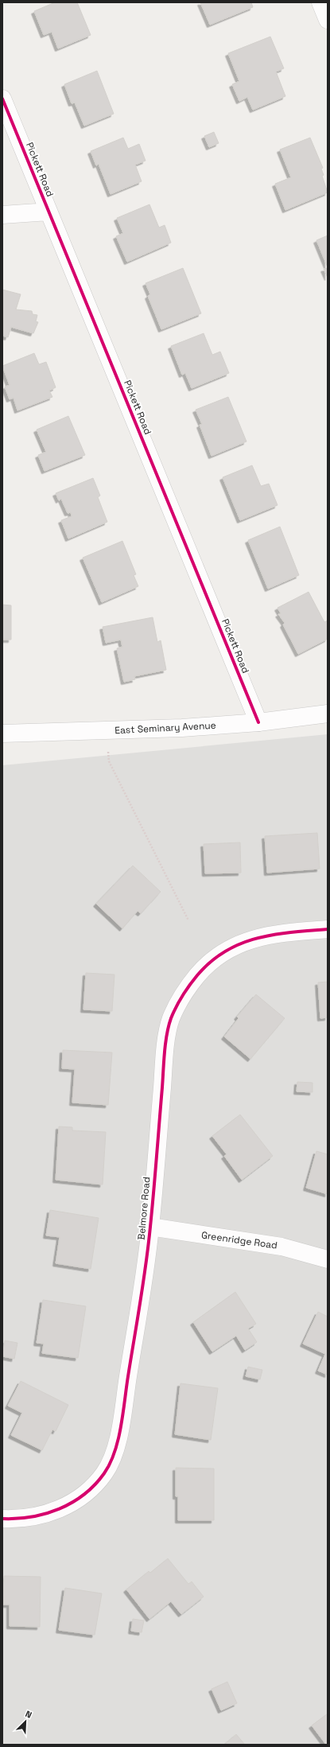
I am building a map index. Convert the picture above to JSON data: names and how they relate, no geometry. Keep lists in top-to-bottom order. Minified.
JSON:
{"streets":{"street":["Pickett Road","East Seminary Avenue","Belmore Road","Greenridge Road"]},"crossings":[["Pickett Road","East Seminary Avenue"],["Belmore Road","Greenridge Road"]],"north":"top right"}
